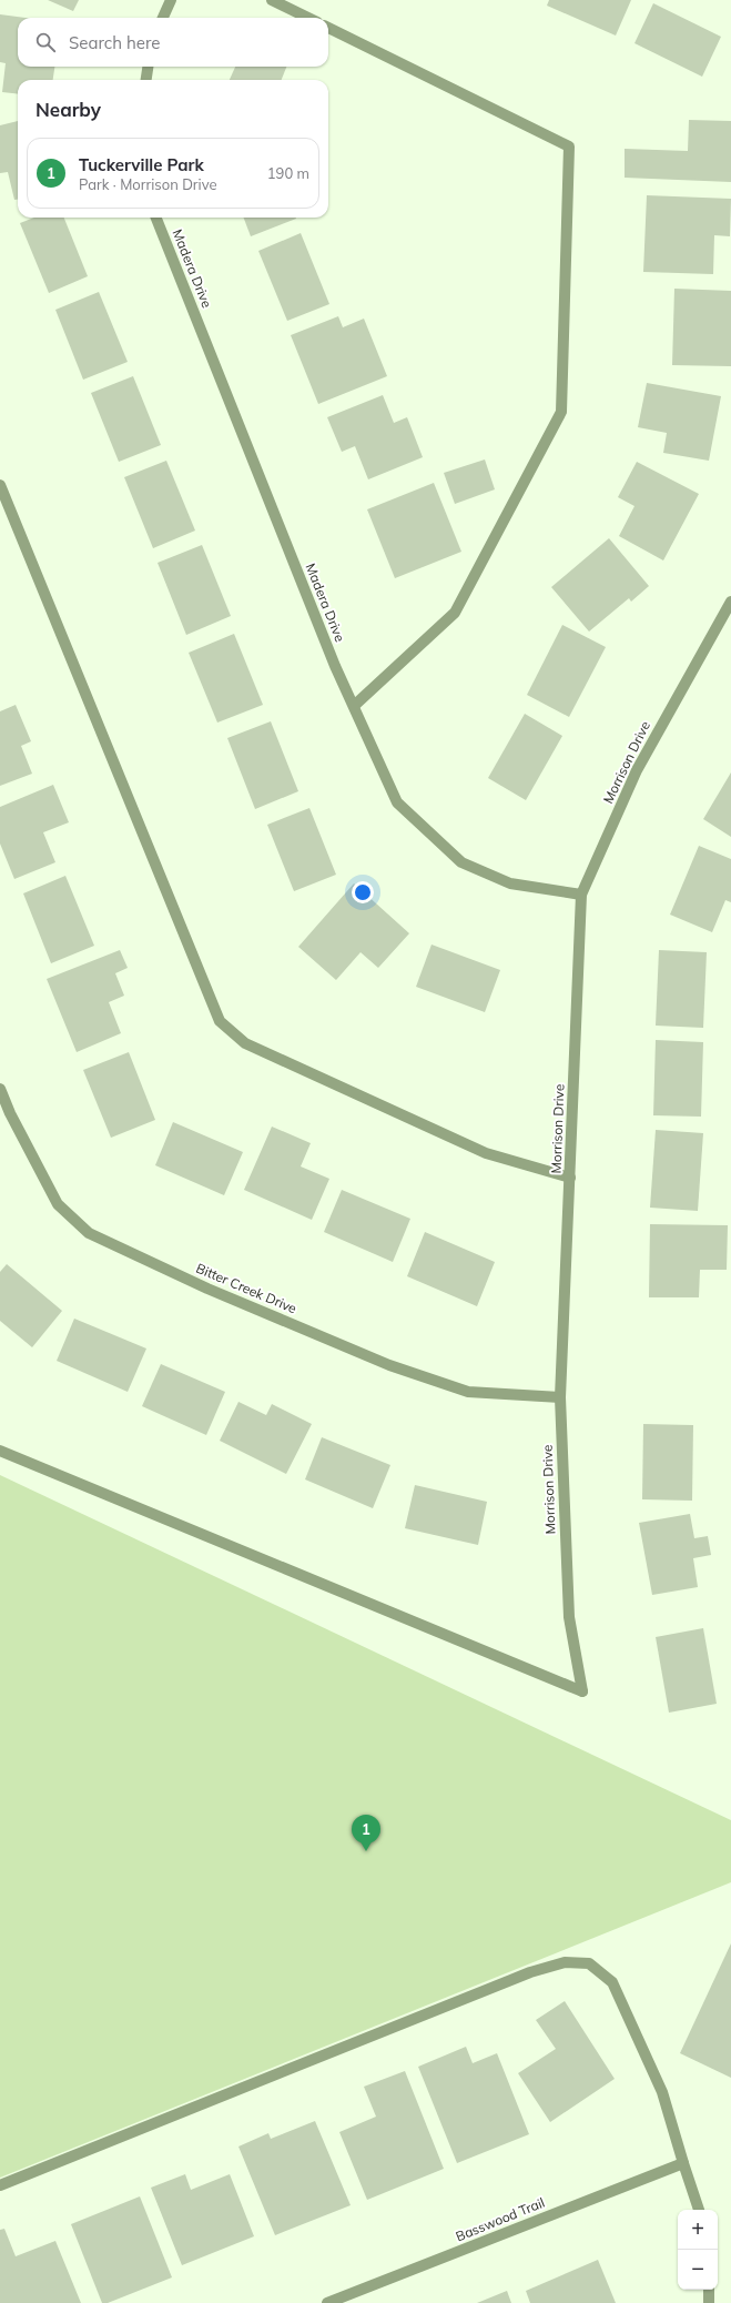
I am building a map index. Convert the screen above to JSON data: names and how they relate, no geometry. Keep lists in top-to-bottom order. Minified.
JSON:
{"streets":{"street":["Madera Drive","Morrison Drive","Bitter Creek Drive","Basswood Trail"]},"crossings":[["Madera Drive","Morrison Drive"],["Morrison Drive","Bitter Creek Drive"]],"page":{"search":"Search here","heading":"Nearby","list":[{"mark":"1","name":"Tuckerville Park","note":"Park · Morrison Drive","value":"190 m"}],"pins":"1","map_buttons":["+","−"]}}
